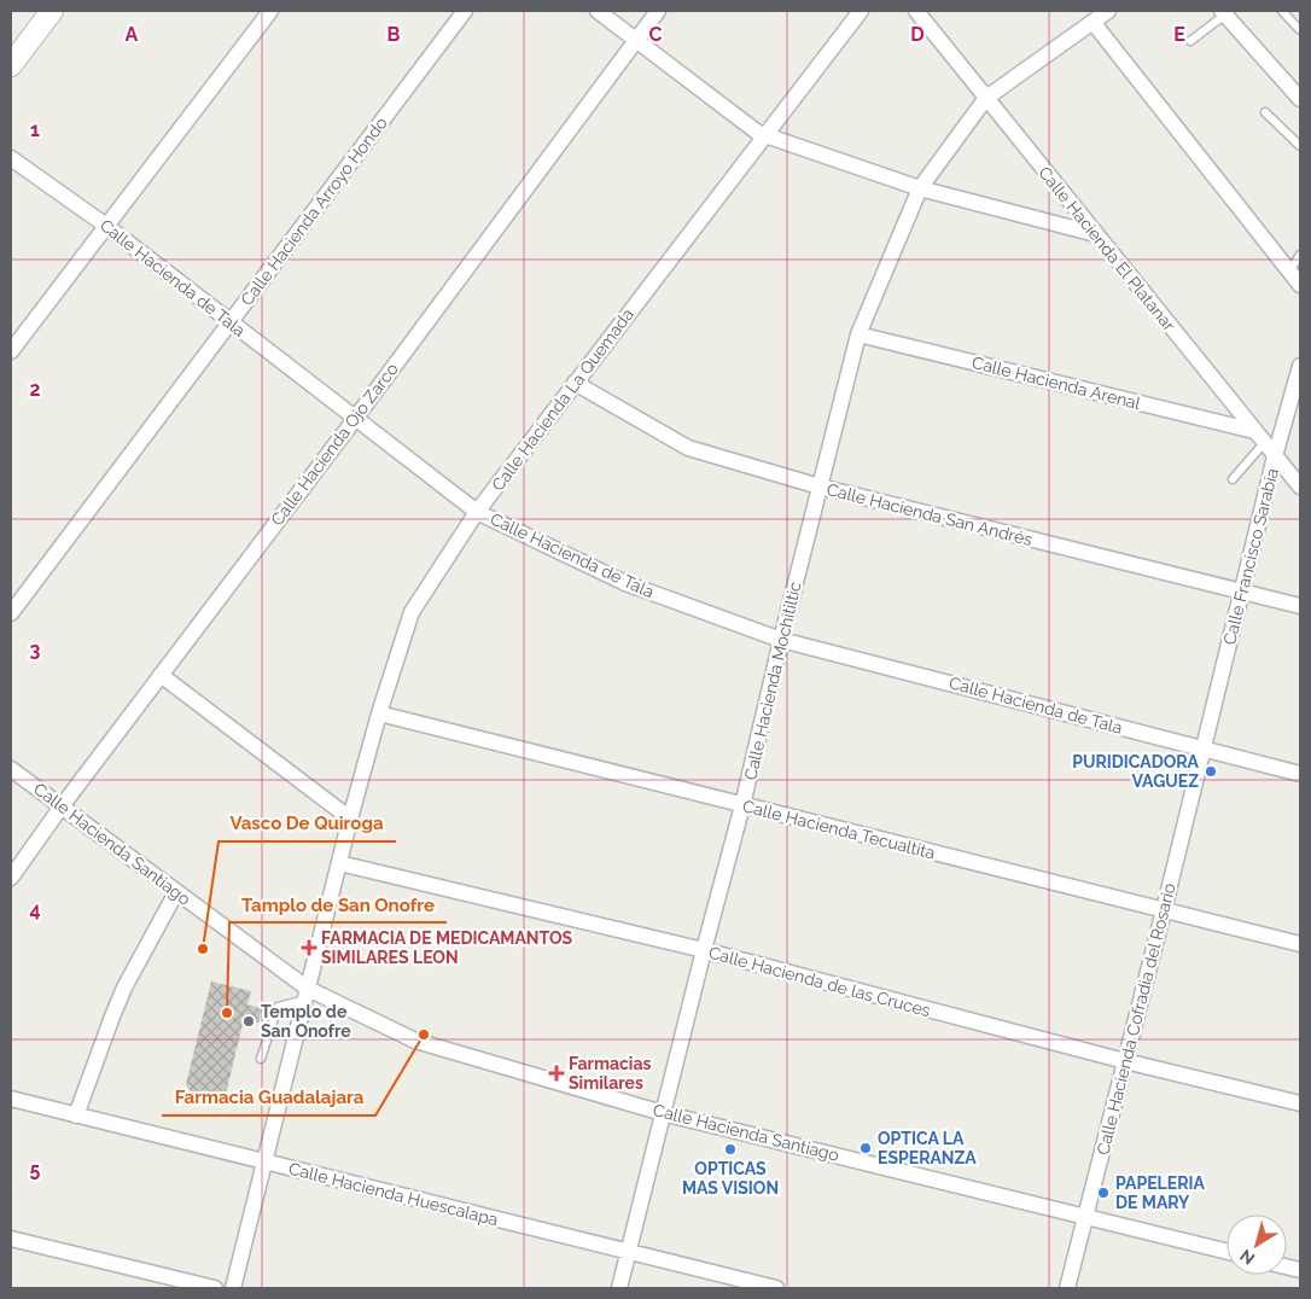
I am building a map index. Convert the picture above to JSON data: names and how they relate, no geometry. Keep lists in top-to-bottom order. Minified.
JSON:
{"streets":{"street":["Calle Hacienda Arroyo Hondo","Calle Hacienda El Platanar","Calle Hacienda de Tala","Calle Hacienda Arenal","Calle Hacienda La Quemada","Calle Hacienda Ojo Zarco","Calle Hacienda San Andrés","Calle Francisco Sarabia","Calle Hacienda Mochitiltic","Calle Hacienda Tecualtita","Calle Hacienda Santiago","Calle Hacienda de las Cruces","Calle Hacienda Cofradia del Rosario","Calle Hacienda Huescalapa"]},"crossings":[["Calle Hacienda Arroyo Hondo","Calle Hacienda de Tala"],["Calle Hacienda El Platanar","Calle Hacienda Arenal"],["Calle Hacienda El Platanar","Calle Francisco Sarabia"],["Calle Hacienda El Platanar","Calle Hacienda Mochitiltic"],["Calle Hacienda de Tala","Calle Hacienda La Quemada"],["Calle Hacienda de Tala","Calle Hacienda Ojo Zarco"],["Calle Hacienda de Tala","Calle Francisco Sarabia"],["Calle Hacienda de Tala","Calle Hacienda Mochitiltic"],["Calle Hacienda de Tala","Calle Hacienda Cofradia del Rosario"],["Calle Hacienda Arenal","Calle Hacienda Mochitiltic"],["Calle Hacienda La Quemada","Calle Hacienda San Andrés"],["Calle Hacienda La Quemada","Calle Hacienda Tecualtita"],["Calle Hacienda La Quemada","Calle Hacienda Santiago"],["Calle Hacienda La Quemada","Calle Hacienda de las Cruces"],["Calle Hacienda La Quemada","Calle Hacienda Huescalapa"],["Calle Hacienda Ojo Zarco","Calle Hacienda Santiago"],["Calle Hacienda San Andrés","Calle Francisco Sarabia"],["Calle Hacienda San Andrés","Calle Hacienda Mochitiltic"],["Calle Francisco Sarabia","Calle Hacienda Cofradia del Rosario"],["Calle Hacienda Mochitiltic","Calle Hacienda Tecualtita"],["Calle Hacienda Mochitiltic","Calle Hacienda Santiago"],["Calle Hacienda Mochitiltic","Calle Hacienda de las Cruces"],["Calle Hacienda Mochitiltic","Calle Hacienda Huescalapa"],["Calle Hacienda Tecualtita","Calle Hacienda Cofradia del Rosario"],["Calle Hacienda Santiago","Calle Hacienda Cofradia del Rosario"],["Calle Hacienda de las Cruces","Calle Hacienda Cofradia del Rosario"]],"places":{"other":["PURIDICADORA VAGUEZ","Vasco De Quiroga","Tamplo de San Onofre","Templo de San Onofre","Farmacia Guadalajara","OPTICA LA ESPERANZA","OPTICAS MAS VISION","PAPELERIA DE MARY"],"health":["FARMACIA DE MEDICAMANTOS SIMILARES LEON","Farmacias Similares"]},"north":"bottom left","grid":{"columns":["A","B","C","D","E"],"rows":["1","2","3","4","5"]}}
